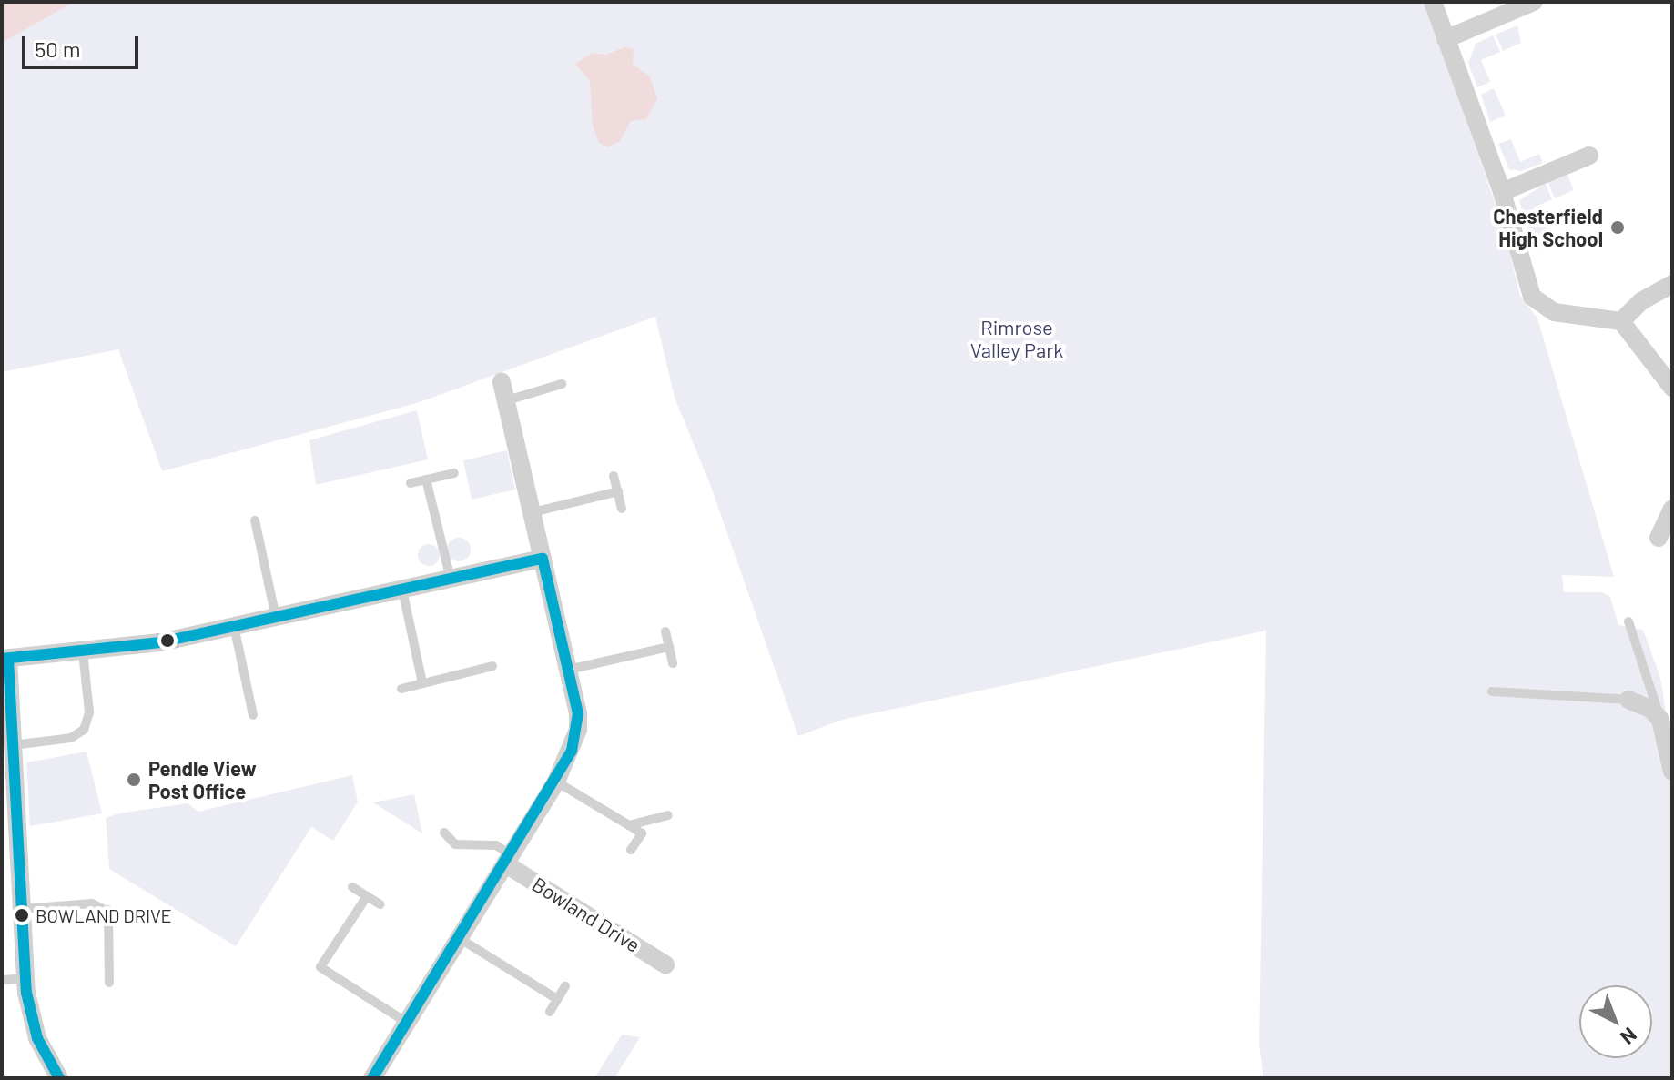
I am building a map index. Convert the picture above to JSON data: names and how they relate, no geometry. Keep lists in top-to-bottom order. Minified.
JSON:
{"streets":{"street":["Bowland Drive"]},"parks":["Rimrose Valley Park"],"places":["Chesterfield High School","Pendle View Post Office","BOWLAND DRIVE"],"scale_bar":"50 m","north":"bottom right"}
